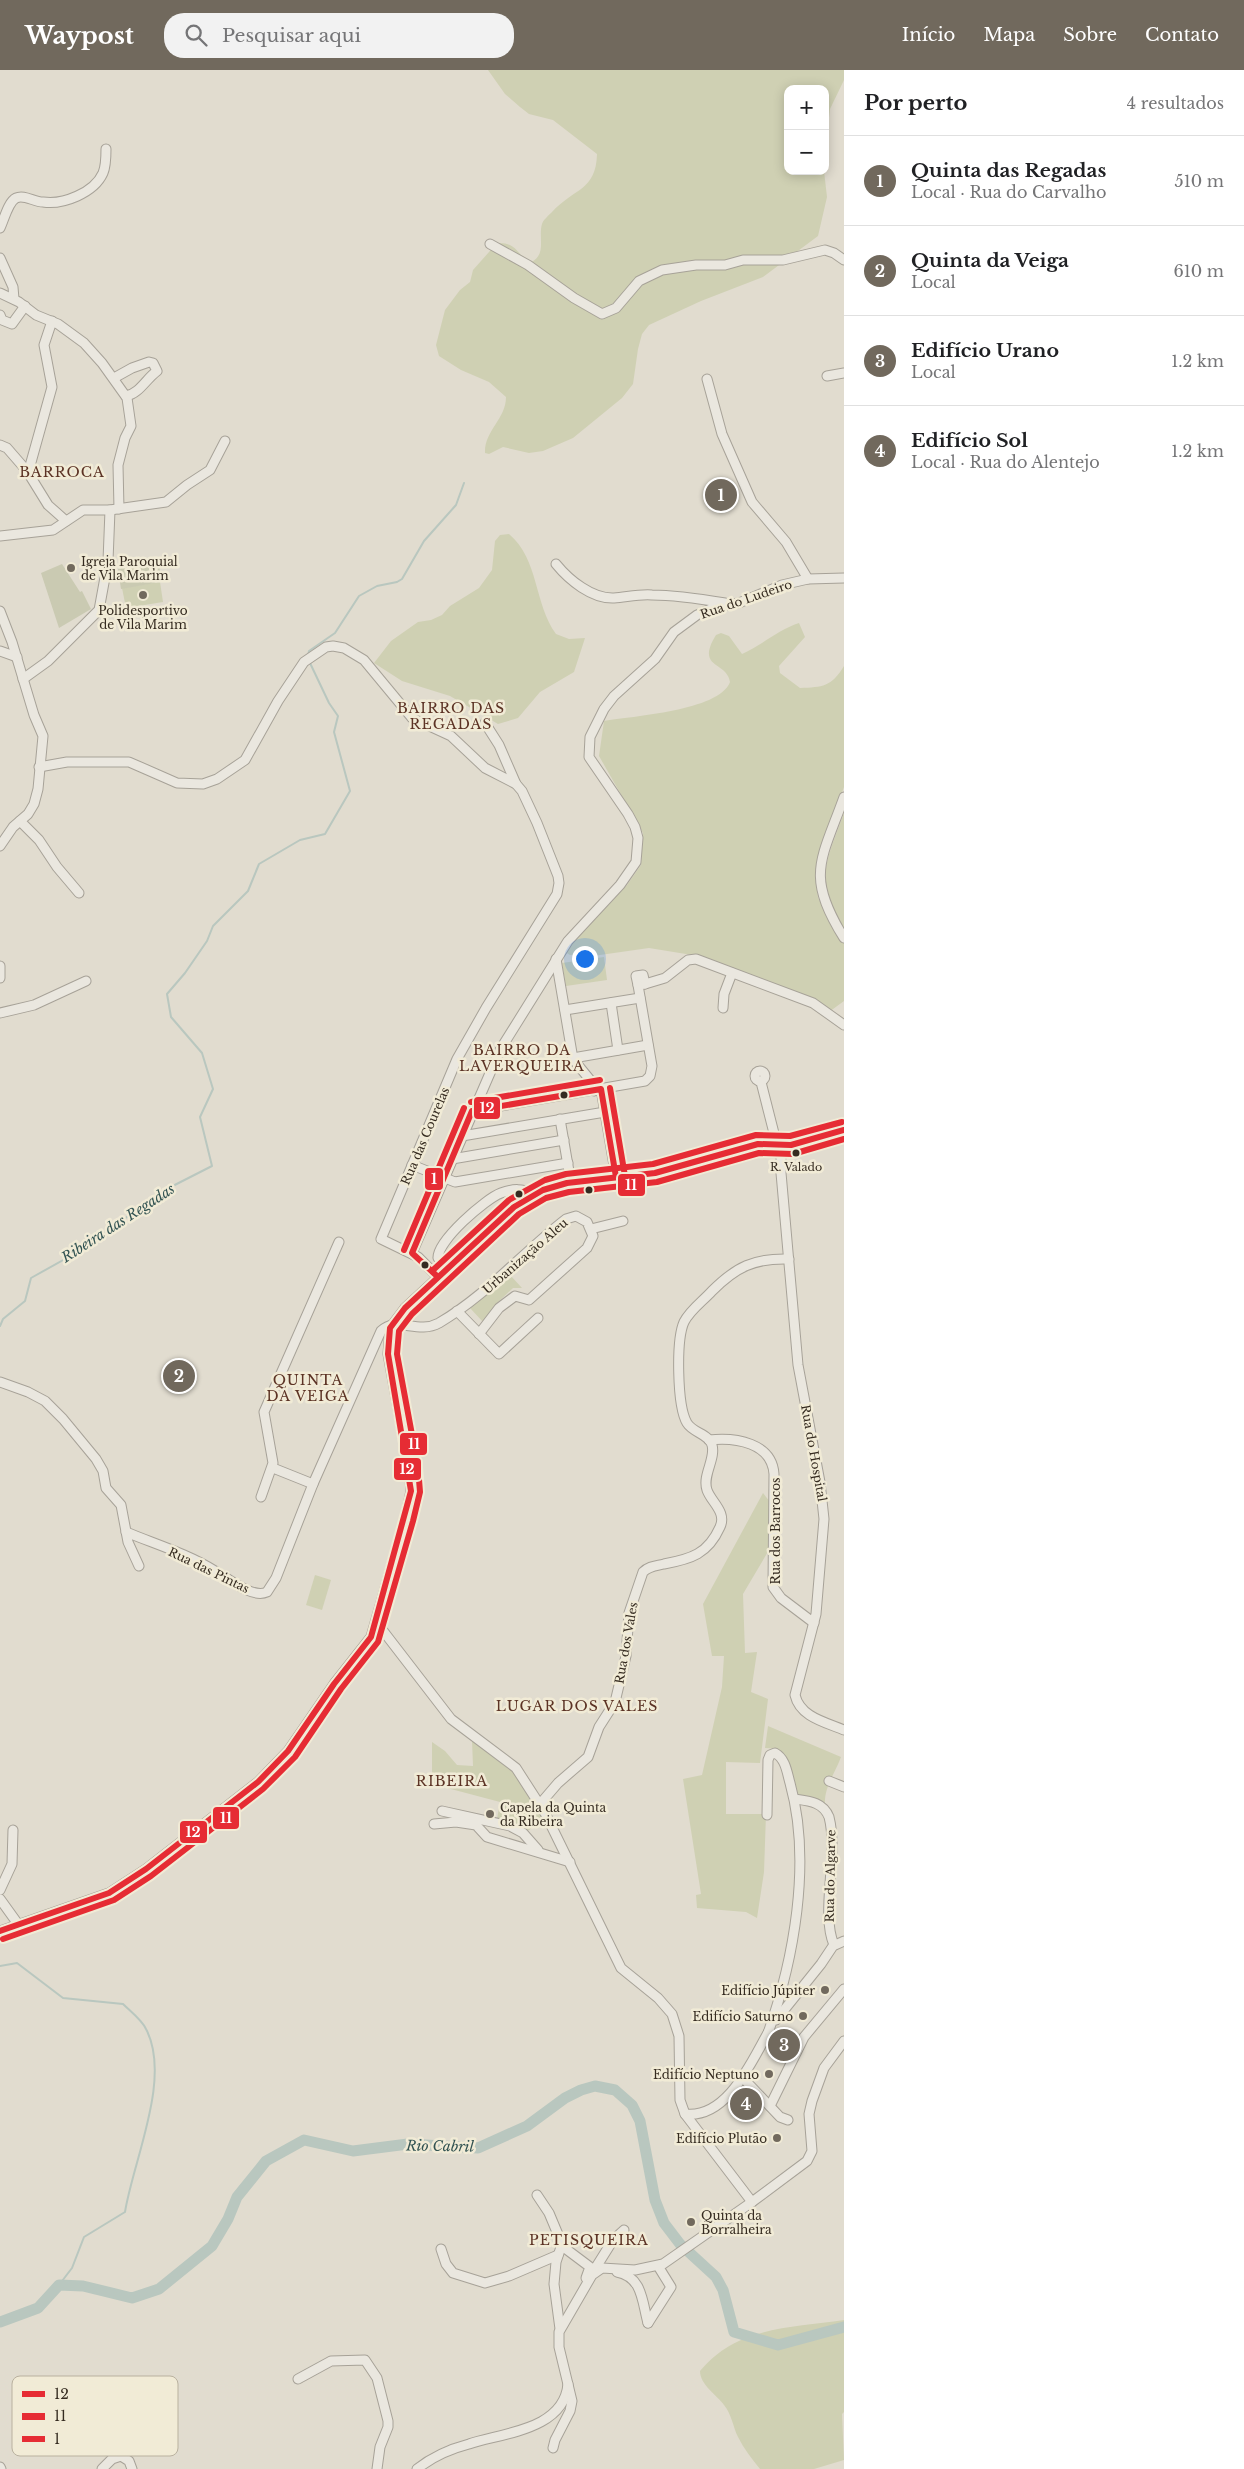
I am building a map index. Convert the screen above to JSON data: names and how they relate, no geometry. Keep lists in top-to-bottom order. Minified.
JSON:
{"streets":{"street":["Rua do Ludeiro","Rua das Courelas","Urbanização Aleu","Rua do Hospital","Rua dos Barrocos","Rua das Pintas","Rua dos Vales","Rua do Algarve"]},"crossings":[["Rua do Ludeiro","Rua das Courelas"],["Rua do Hospital","Rua dos Barrocos"],["Rua dos Barrocos","Rua dos Vales"]],"districts":["BARROCA","BAIRRO DAS REGADAS","BAIRRO DA LAVERQUEIRA","QUINTA DA VEIGA","LUGAR DOS VALES","RIBEIRA","PETISQUEIRA"],"water":["Ribeira das Regadas","Rio Cabril"],"places":["Igreja Paroquial de Vila Marim","Polidesportivo de Vila Marim","R. Valado","Capela da Quinta da Ribeira","Edifício Júpiter","Edifício Saturno","Edifício Neptuno","Edifício Plutão","Quinta da Borralheira"],"lines":["transit line 1","transit line 12","transit line 11"],"legend":["12","11","1"],"page":{"header":"Waypost","search":"Pesquisar aqui","nav":["Início","Mapa","Sobre","Contato"],"heading":["Por perto","4 resultados"],"map_buttons":["+","−"],"list":[{"mark":"1","name":"Quinta das Regadas","note":"Local · Rua do Carvalho","value":"510 m"},{"mark":"2","name":"Quinta da Veiga","note":"Local","value":"610 m"},{"mark":"3","name":"Edifício Urano","note":"Local","value":"1.2 km"},{"mark":"4","name":"Edifício Sol","note":"Local · Rua do Alentejo","value":"1.2 km"}],"pins":["1","2","3","4"]}}
